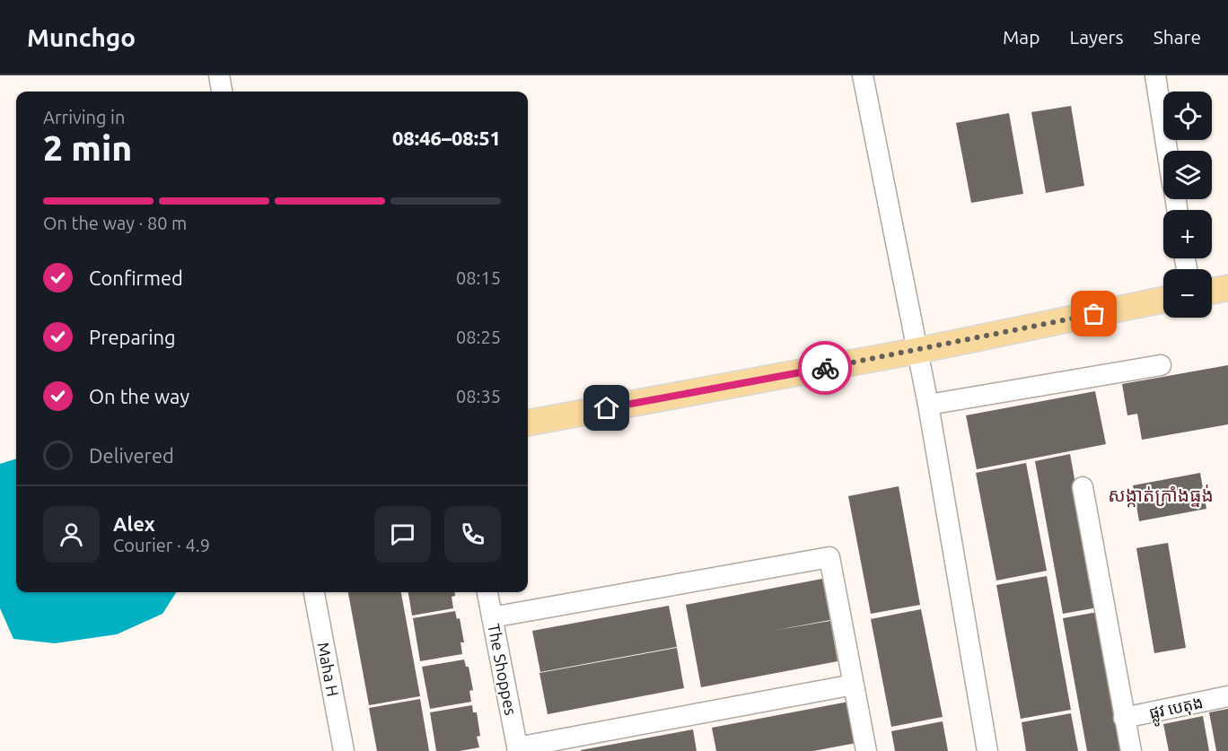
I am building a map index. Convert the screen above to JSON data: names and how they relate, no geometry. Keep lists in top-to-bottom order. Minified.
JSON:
{"streets":{"street":["Maha H","The Shoppes","ផ្លូវ បេតុង"]},"districts":["សង្កាត់ក្រាំងធ្នង់"],"page":{"header":"Munchgo","nav":["Map","Layers","Share"],"map_buttons":["+","−"],"heading":["2 min","Arriving in","08:46–08:51"],"panel":["Alex","Courier · 4.9"],"bar":"On the way · 80 m","list":[["Confirmed","08:15"],["Preparing","08:25"],["On the way","08:35"],"Delivered"]}}
